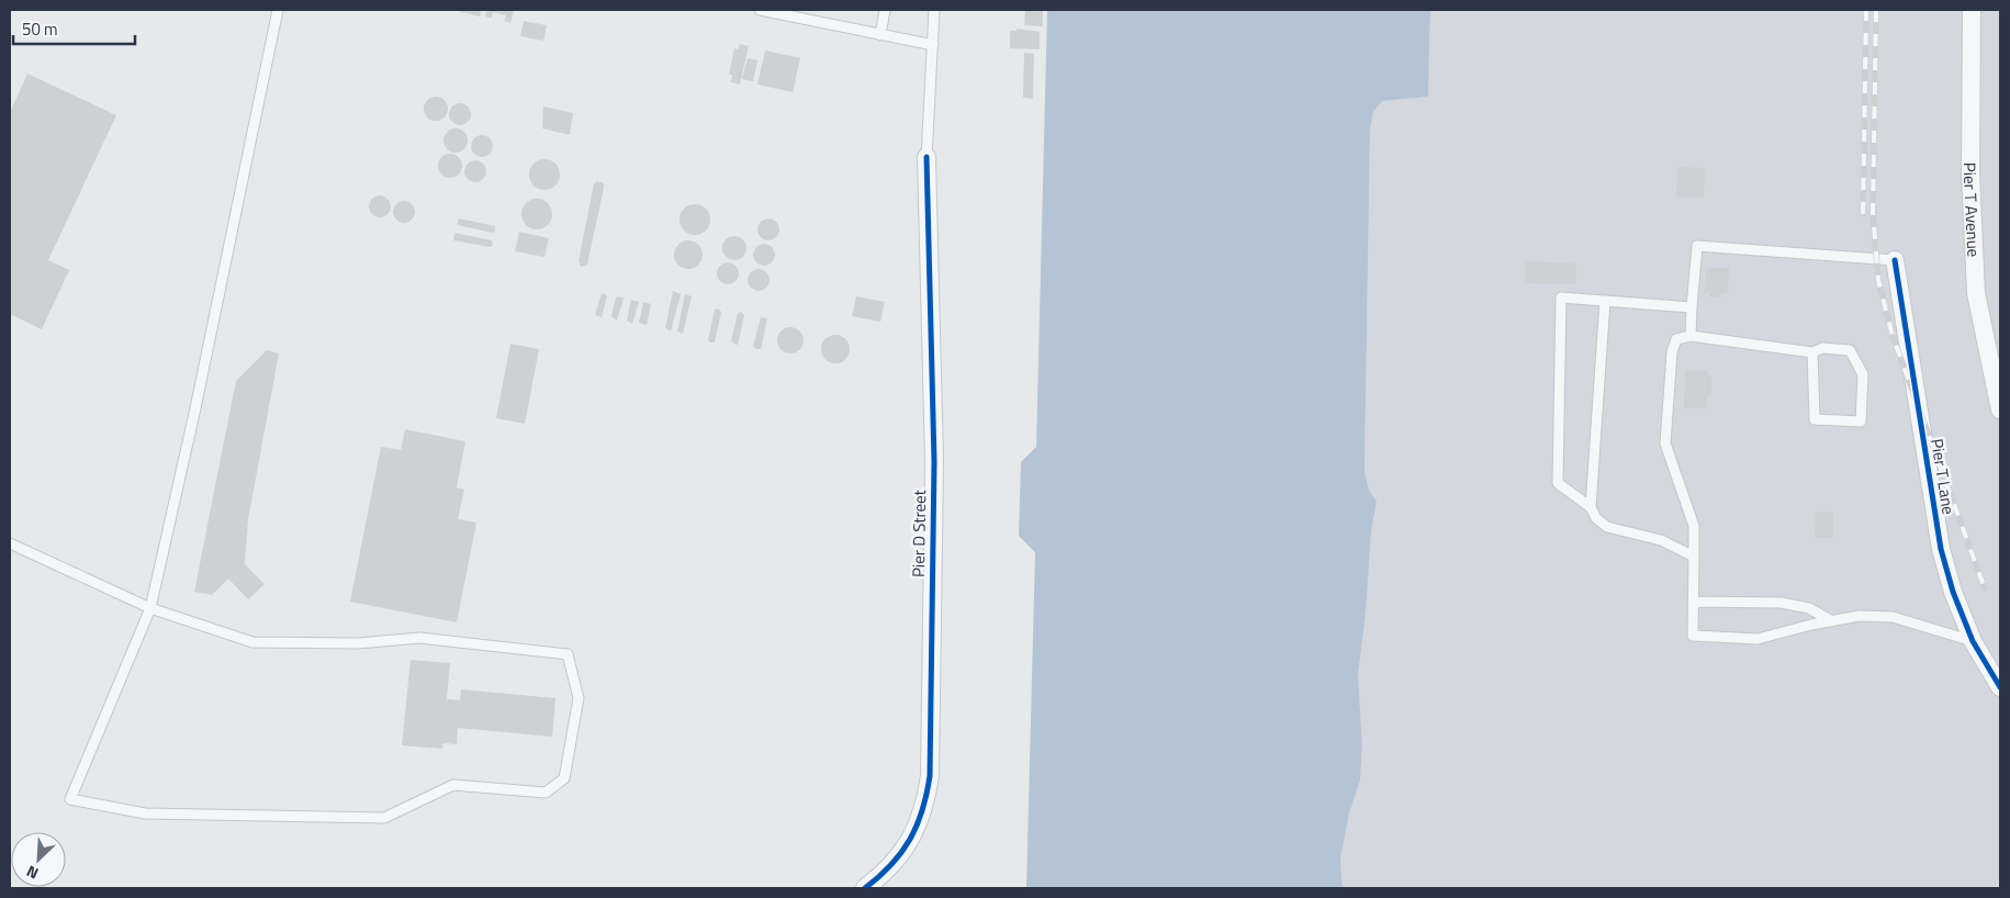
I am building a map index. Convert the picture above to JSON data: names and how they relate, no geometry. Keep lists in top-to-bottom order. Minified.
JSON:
{"streets":{"street":["Pier T Avenue","Pier T Lane","Pier D Street"]},"scale_bar":"50 m","north":"bottom left"}
